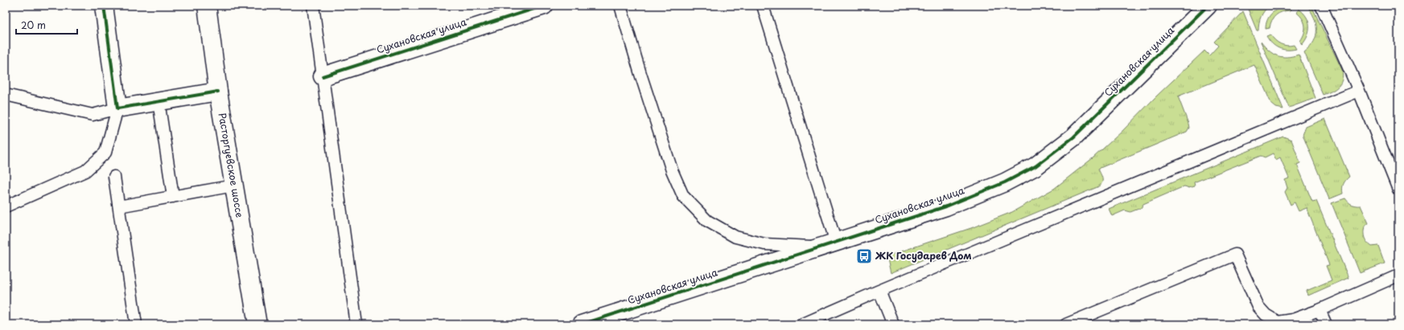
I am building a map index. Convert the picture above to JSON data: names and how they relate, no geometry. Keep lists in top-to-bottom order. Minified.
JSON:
{"streets":{"street":["Сухановская улица","Расторгуевское шоссе"]},"places":{"bus stop":["ЖК Государев Дом"]},"scale_bar":"20 m"}
